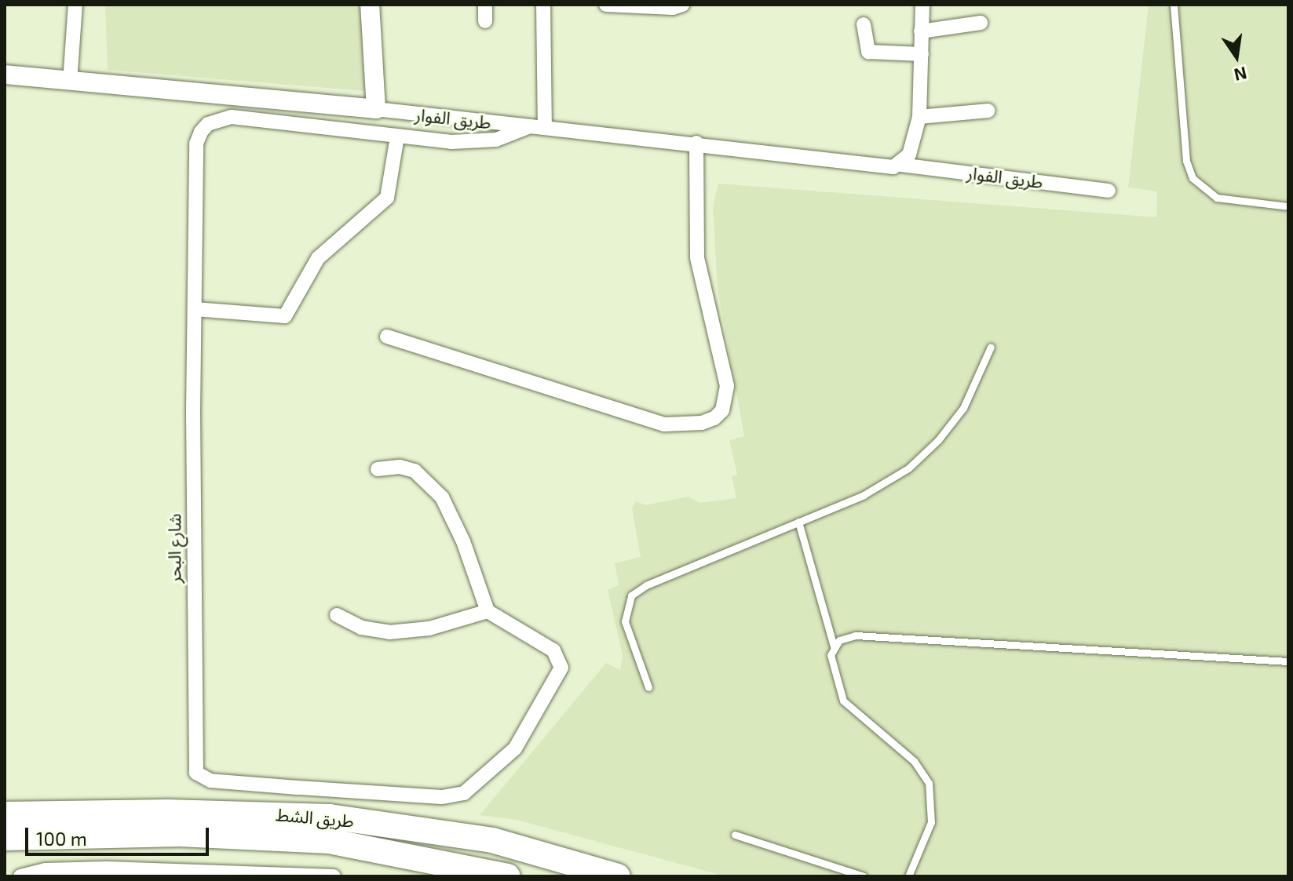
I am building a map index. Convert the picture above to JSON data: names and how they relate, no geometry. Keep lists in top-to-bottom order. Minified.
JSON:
{"streets":{"highway":["طريق الشط"],"street":["طريق الفوار","شارع البحر"]},"crossings":[["طريق الفوار","شارع البحر"]],"scale_bar":"100 m","north":"bottom"}
